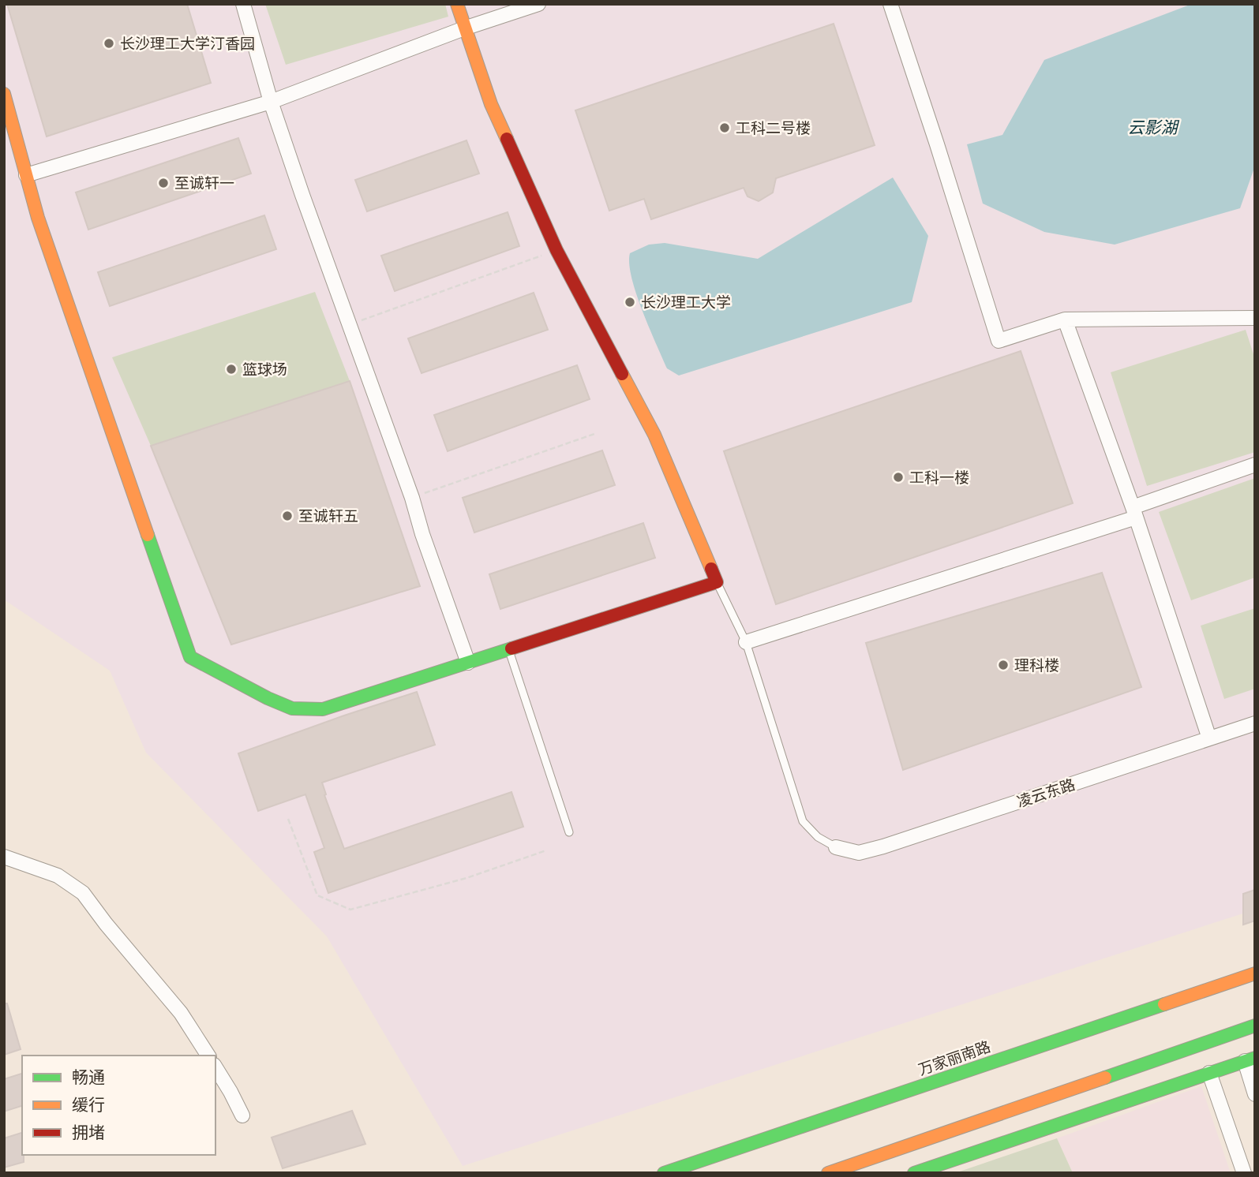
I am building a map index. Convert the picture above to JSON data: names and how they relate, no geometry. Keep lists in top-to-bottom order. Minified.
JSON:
{"streets":{"street":["凌云东路","万家丽南路"]},"water":["云影湖"],"places":["长沙理工大学汀香园","工科二号楼","至诚轩一","长沙理工大学","篮球场","工科一楼","至诚轩五","理科楼"],"legend":["畅通","缓行","拥堵"]}
